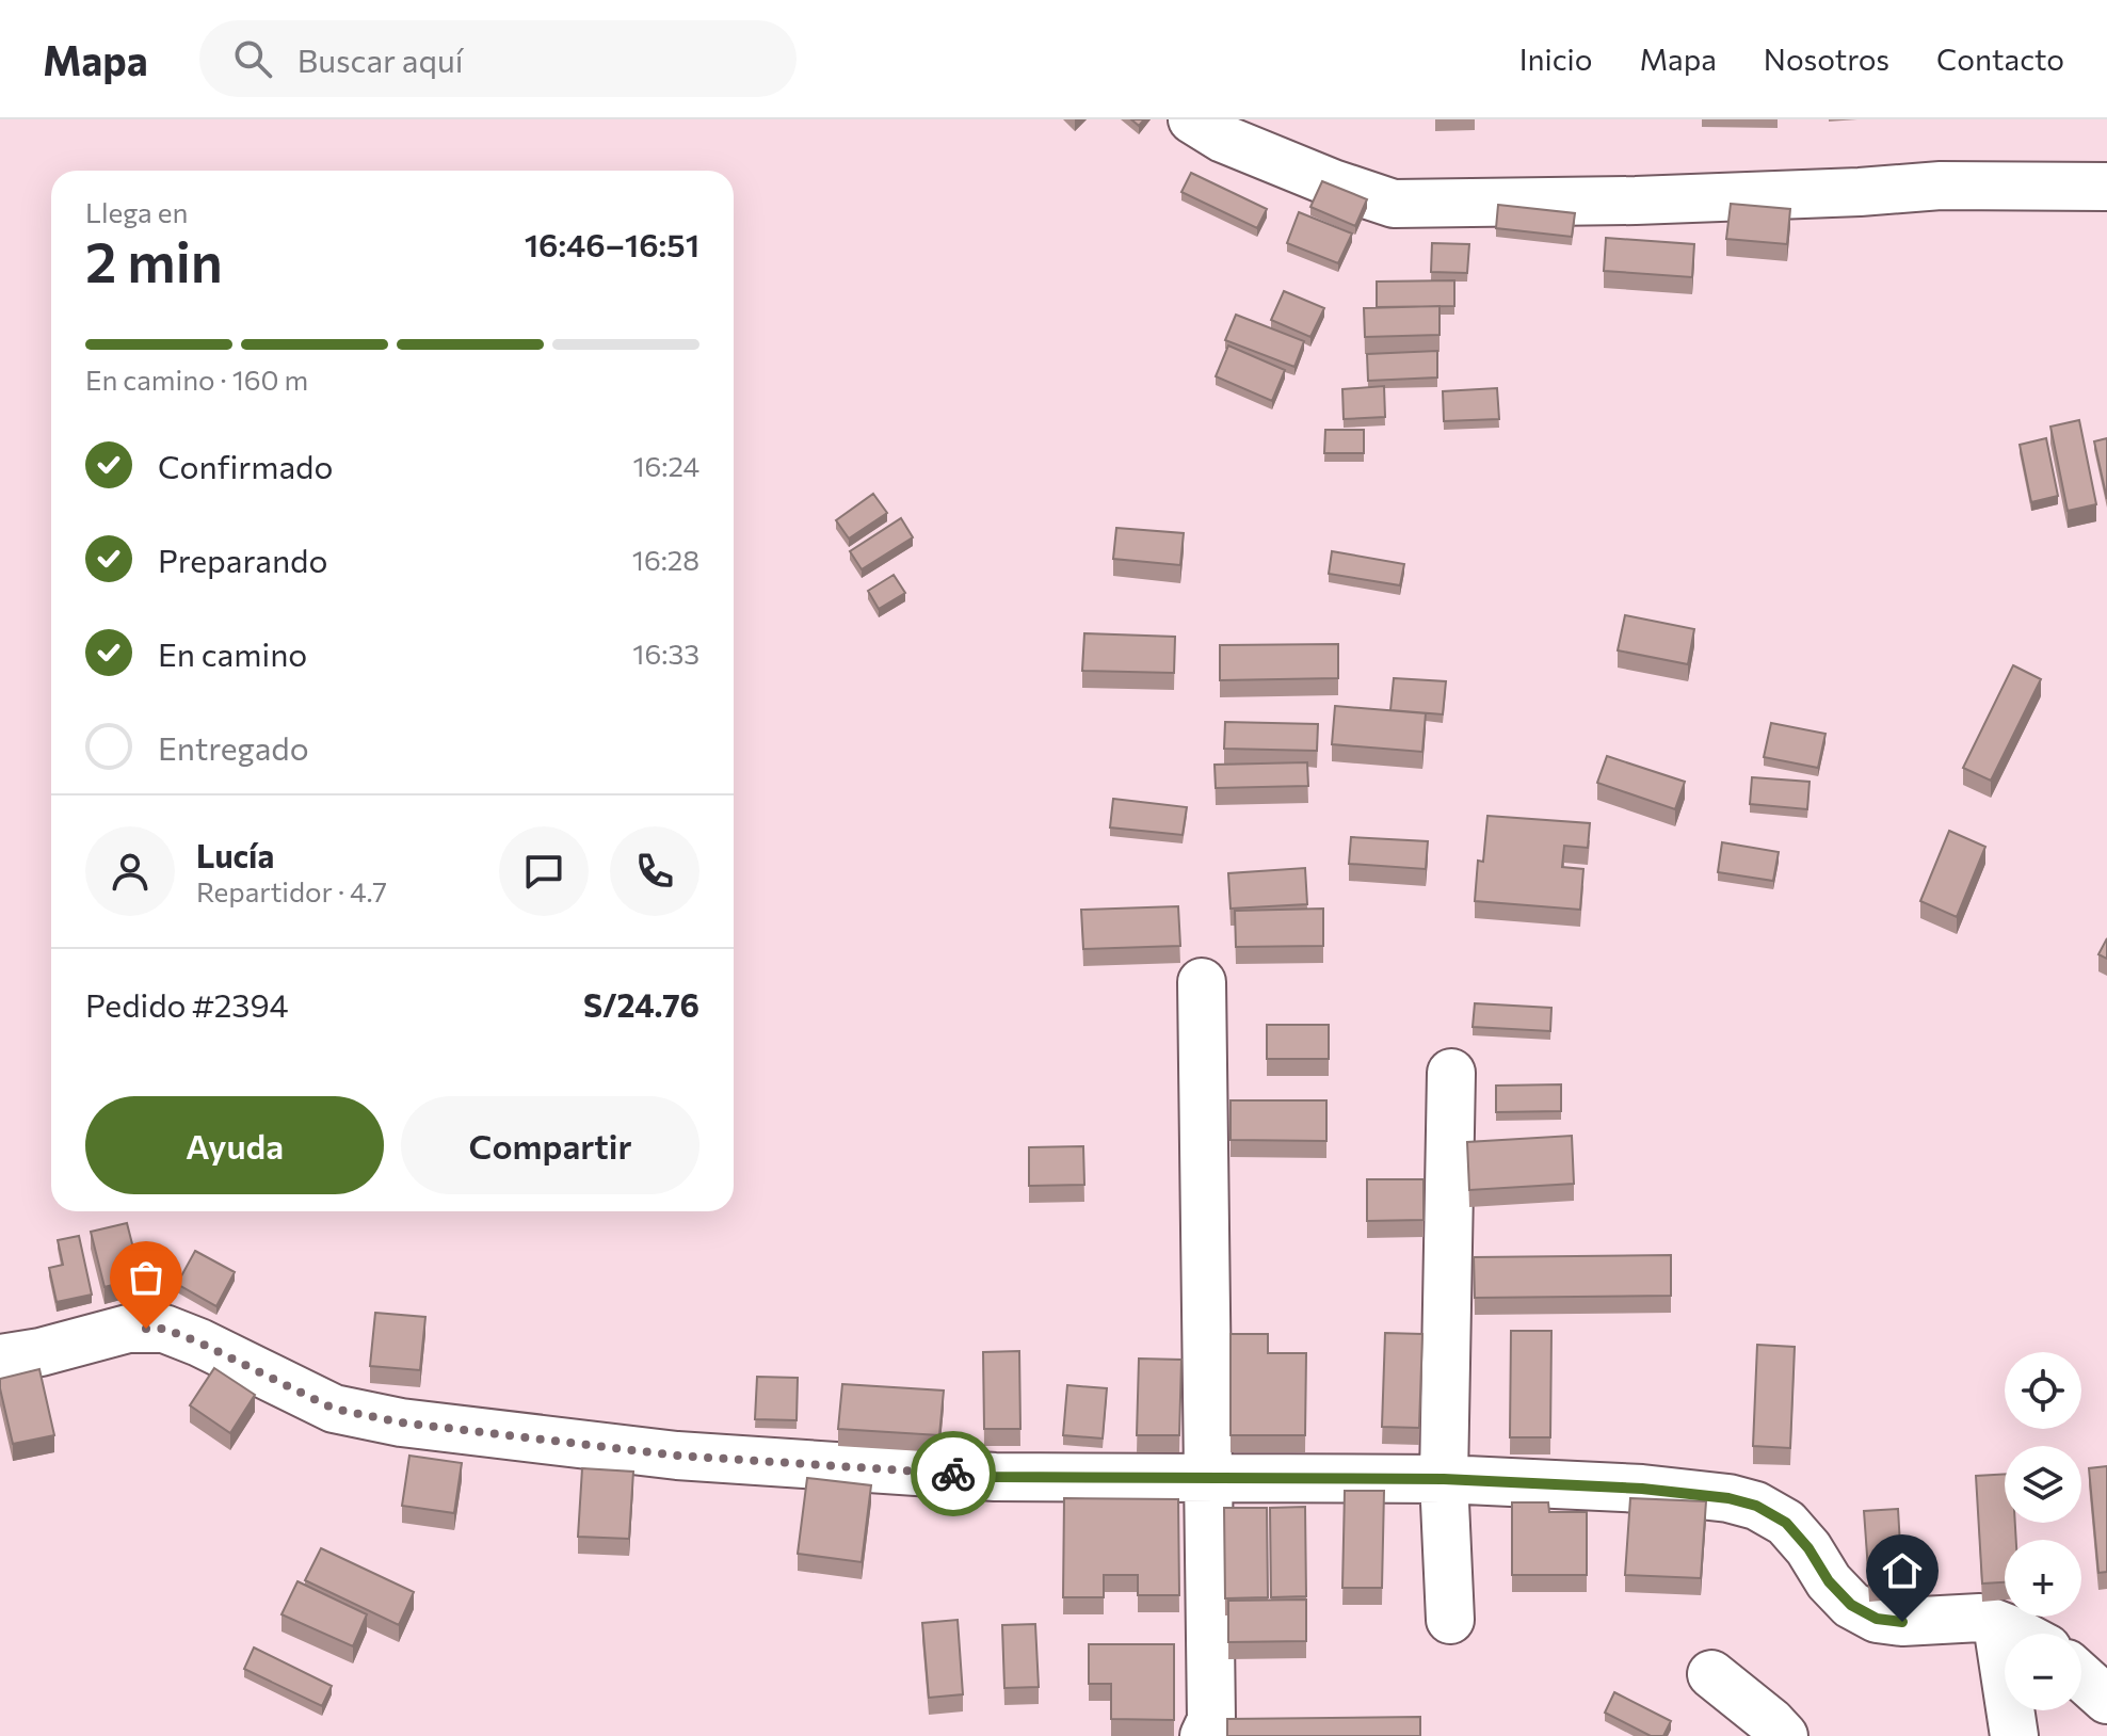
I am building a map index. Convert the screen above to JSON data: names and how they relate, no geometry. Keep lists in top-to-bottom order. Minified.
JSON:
{"page":{"header":"Mapa","search":"Buscar aquí","nav":["Inicio","Mapa","Nosotros","Contacto"],"heading":["2 min","Llega en","16:46–16:51"],"panel":["Lucía","Repartidor · 4.7","Pedido #2394","S/24.76"],"bar":"En camino · 160 m","list":[["Confirmado","16:24"],["Preparando","16:28"],["En camino","16:33"],"Entregado"],"buttons":["Ayuda","Compartir"],"map_buttons":["+","−"]}}
